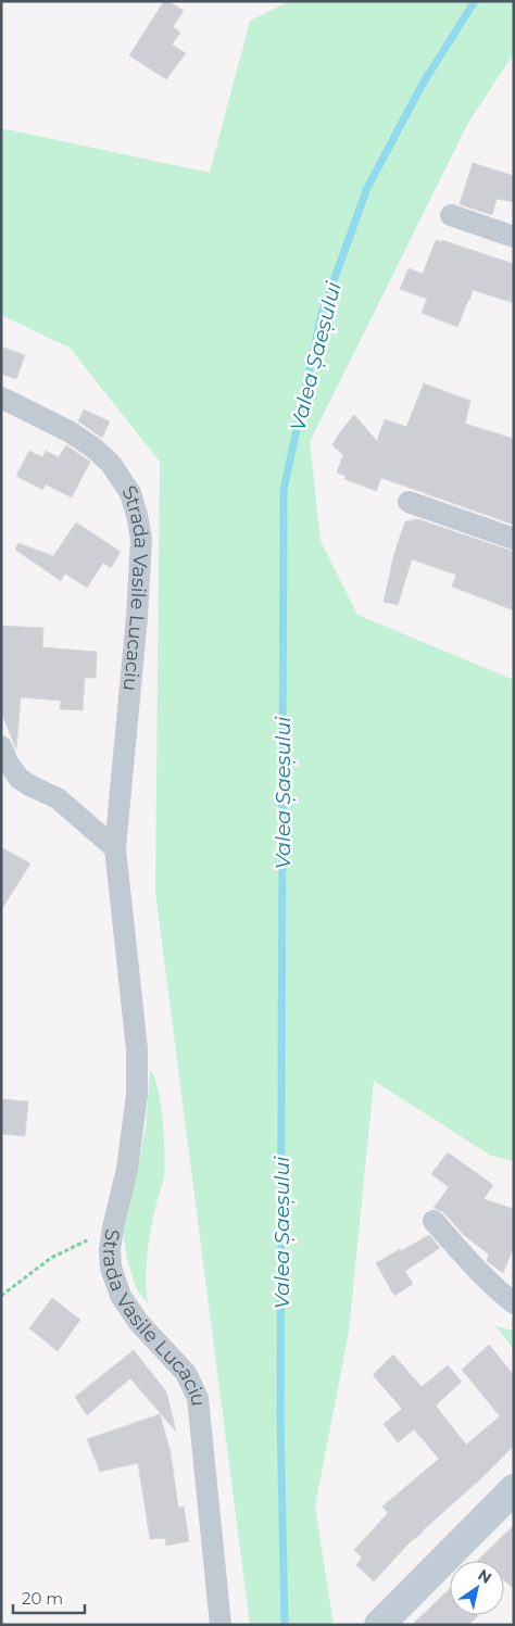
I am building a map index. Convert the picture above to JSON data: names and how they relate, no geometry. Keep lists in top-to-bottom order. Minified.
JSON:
{"streets":{"street":["Strada Vasile Lucaciu"]},"water":["Valea Șaeșului"],"scale_bar":"20 m","north":"top right"}
